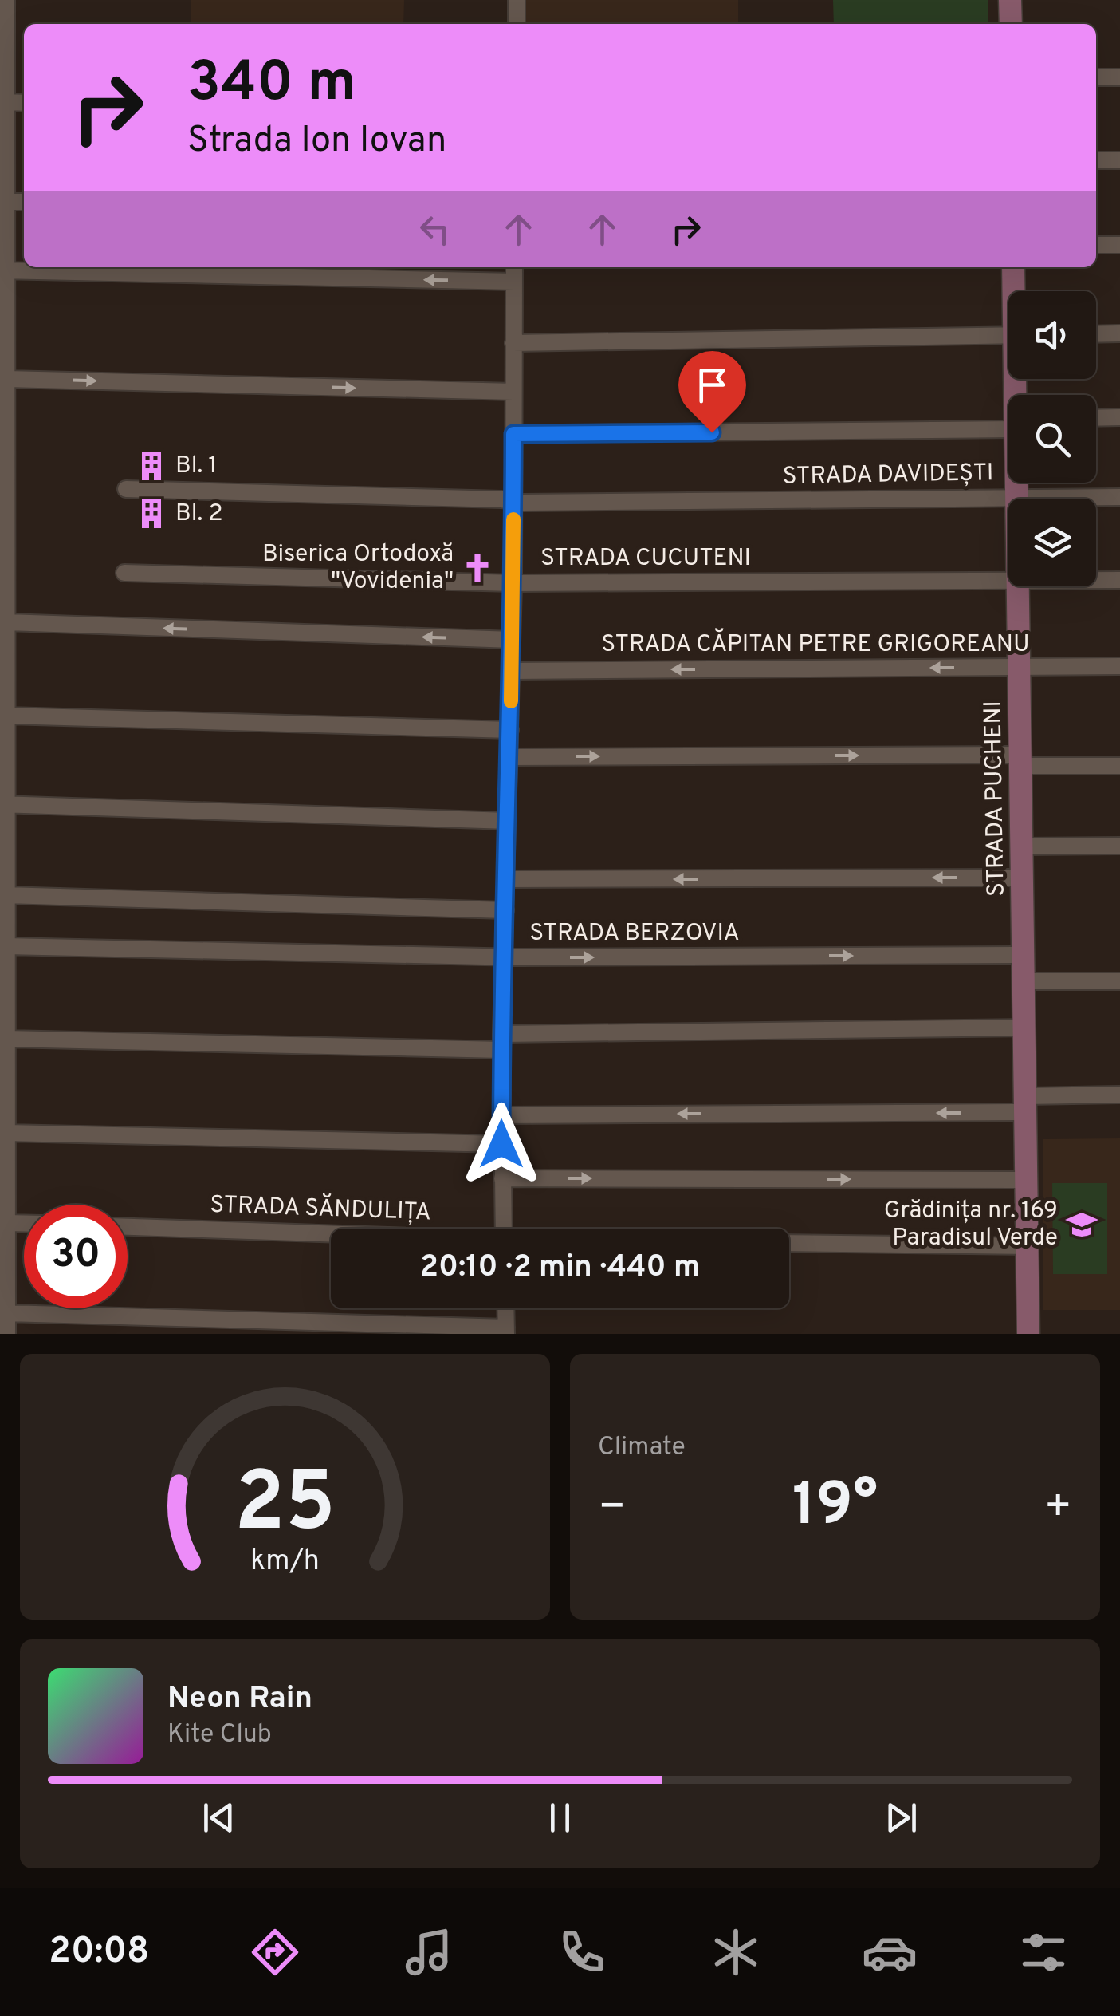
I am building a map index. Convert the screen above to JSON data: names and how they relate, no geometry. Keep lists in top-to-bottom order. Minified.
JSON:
{"streets":{"street":["STRADA DAVIDEȘTI","STRADA CUCUTENI","STRADA CĂPITAN PETRE GRIGOREANU","STRADA PUCHENI","STRADA BERZOVIA","STRADA SĂNDULIȚA"]},"crossings":[["STRADA DAVIDEȘTI","STRADA PUCHENI"],["STRADA CĂPITAN PETRE GRIGOREANU","STRADA PUCHENI"],["STRADA PUCHENI","STRADA BERZOVIA"]],"places":{"building":["Bl. 1","Bl. 2"],"church":["Biserica Ortodoxă \"Vovidenia\""],"school or university":["Grădinița nr. 169 Paradisul Verde"]},"page":{"turn":["340 m","Strada Ion Iovan"],"limit":"30","trip":"20:10 · 2 min · 440 m","tile":"Climate","heat":["−","19°","+"],"song":["Neon Rain","Kite Club"],"tabs":"20:08","gauge":["25","km/h"]}}
